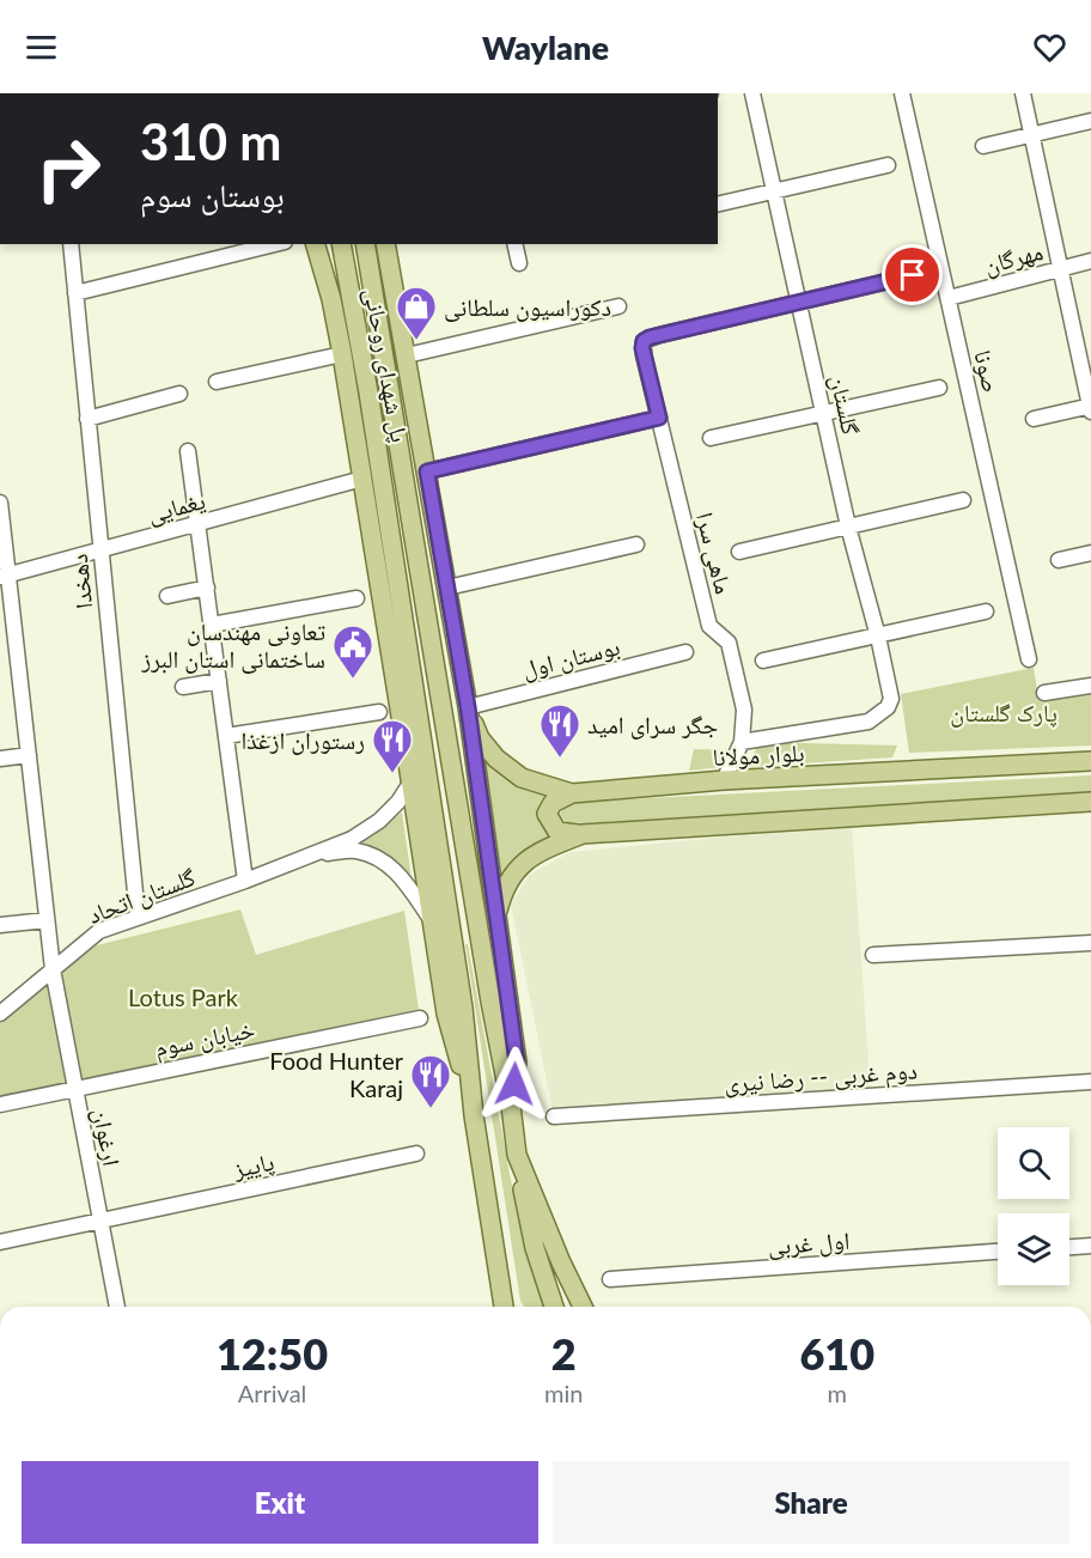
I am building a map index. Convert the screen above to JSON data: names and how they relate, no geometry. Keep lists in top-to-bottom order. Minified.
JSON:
{"streets":{"main road":["پل شهدای روحانی","بلوار مولانا"],"street":["مهرگان","صونا","گلستان","یغمایی","ماهی سرا","دهخدا","بوستان اول","گلستان اتحاد","خیابان سوم","دوم غربی -- رضا نیری","ارغوان","پاییز","اول غربی"]},"crossings":[["مهرگان","صونا"],["گلستان","ماهی سرا"],["یغمایی","دهخدا"],["یغمایی","ارغوان"],["ماهی سرا","بلوار مولانا"],["دهخدا","گلستان اتحاد"],["بوستان اول","بلوار مولانا"],["گلستان اتحاد","ارغوان"],["خیابان سوم","ارغوان"],["ارغوان","پاییز"]],"parks":["پارک گلستان","Lotus Park"],"places":{"shop":["دکوراسیون سلطانی"],"public building":["تعاونی مهندسان ساختمانی استان البرز"],"restaurant":["جگر سرای امید","رستوران ازغذا","Food Hunter Karaj"]},"page":{"header":"Waylane","turn":["310 m","بوستان سوم"],"eta":["12:50","Arrival","2","min","610","m"],"buttons":["Exit","Share"]}}
